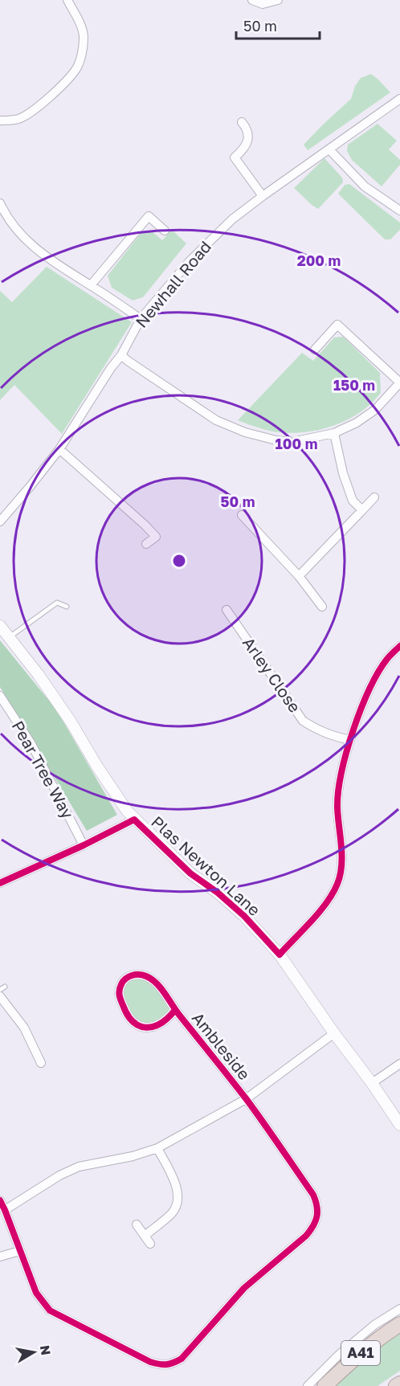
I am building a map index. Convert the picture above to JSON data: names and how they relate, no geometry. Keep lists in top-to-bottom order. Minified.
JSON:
{"streets":{"highway":["A41"],"street":["Newhall Road","Arley Close","Pear Tree Way","Plas Newton Lane","Ambleside"]},"scale_bar":"50 m","north":"right","rings":["200 m","150 m","100 m","50 m"]}
